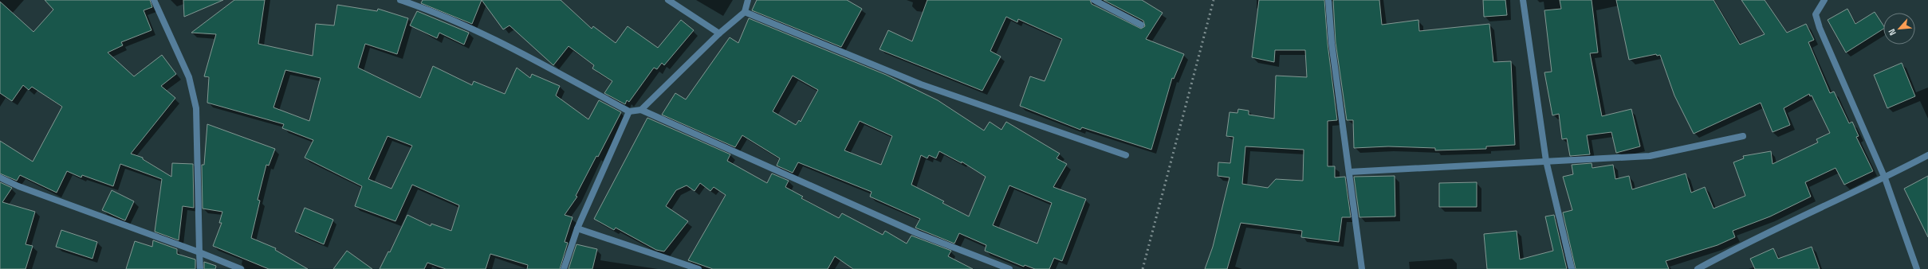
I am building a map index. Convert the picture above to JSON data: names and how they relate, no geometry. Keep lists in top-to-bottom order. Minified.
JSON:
{"north":"bottom left"}
